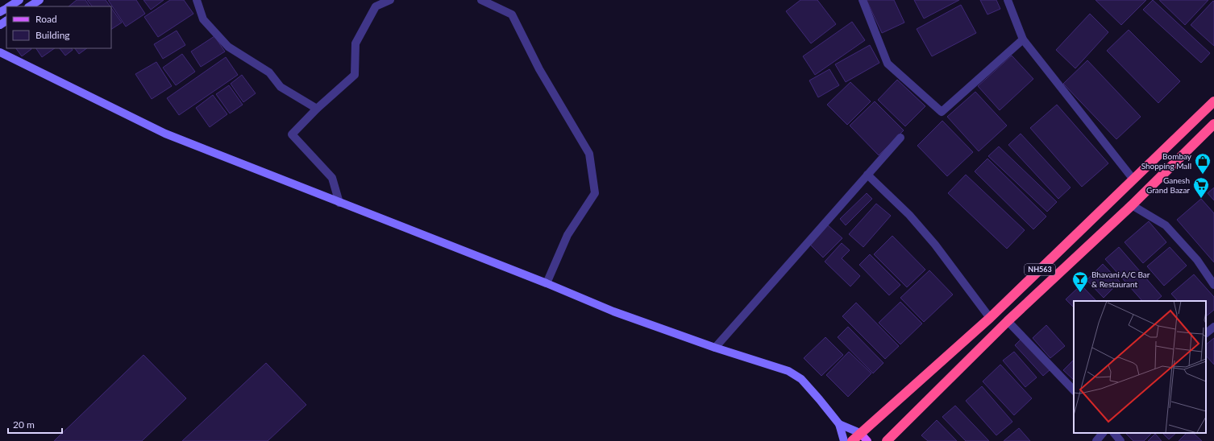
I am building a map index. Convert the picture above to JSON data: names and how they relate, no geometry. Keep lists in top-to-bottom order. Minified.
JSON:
{"streets":{"highway":["NH563"]},"places":{"shop":["Bombay Shopping Mall"],"supermarket":["Ganesh Grand Bazar"],"bar":["Bhavani A/C Bar & Restaurant"]},"legend":["Road","Building"],"scale_bar":"20 m"}
